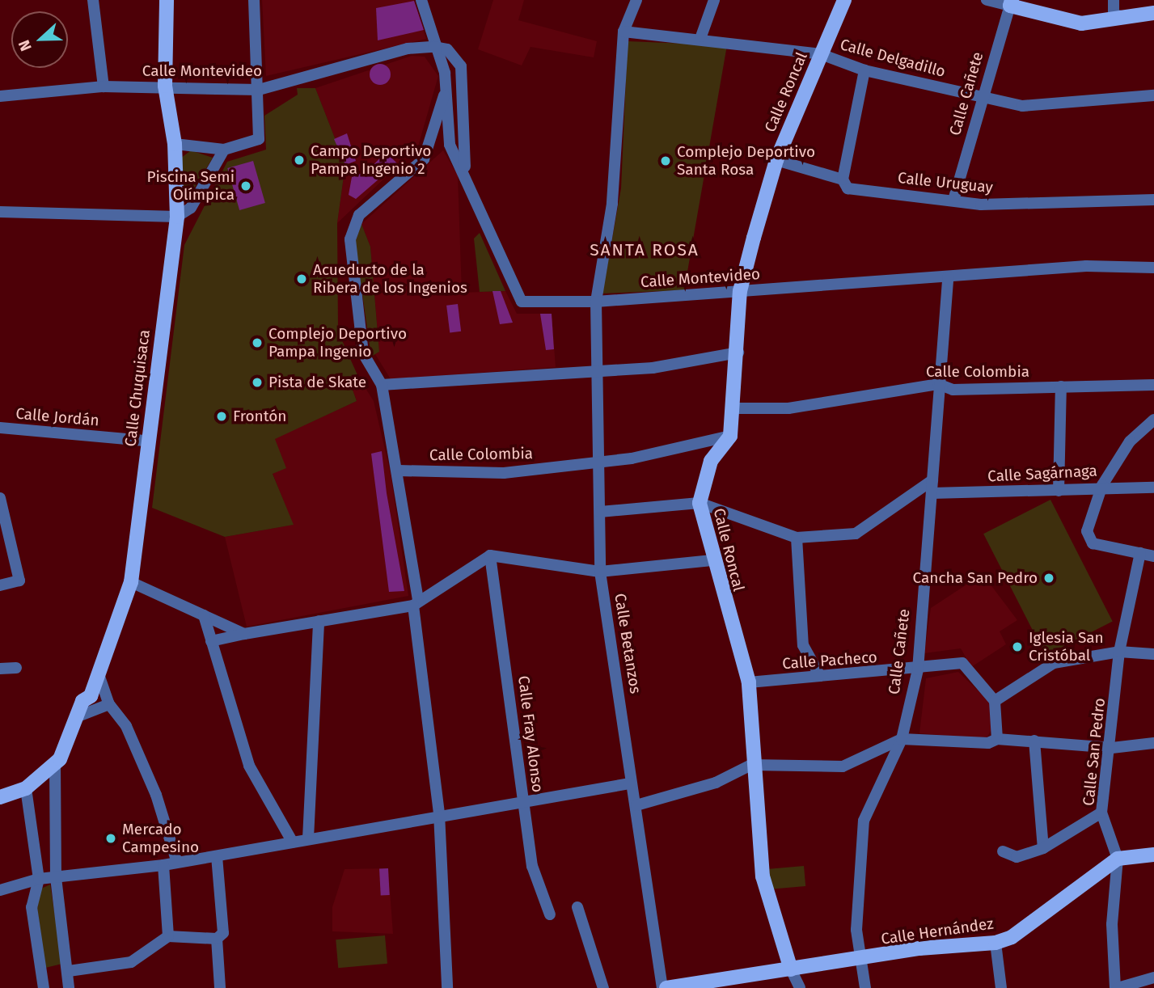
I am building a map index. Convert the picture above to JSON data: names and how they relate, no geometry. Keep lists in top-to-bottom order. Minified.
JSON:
{"streets":{"main road":["Calle Roncal","Calle Chuquisaca","Calle Hernández"],"street":["Calle Delgadillo","Calle Montevideo","Calle Cañete","Calle Uruguay","Calle Colombia","Calle Jordán","Calle Sagárnaga","Calle Betanzos","Calle Pacheco","Calle Fray Alonso","Calle San Pedro"]},"crossings":[["Calle Delgadillo","Calle Roncal"],["Calle Delgadillo","Calle Cañete"],["Calle Delgadillo","Calle Betanzos"],["Calle Montevideo","Calle Roncal"],["Calle Montevideo","Calle Cañete"],["Calle Montevideo","Calle Chuquisaca"],["Calle Montevideo","Calle Betanzos"],["Calle Roncal","Calle Uruguay"],["Calle Roncal","Calle Colombia"],["Calle Roncal","Calle Pacheco"],["Calle Roncal","Calle Hernández"],["Calle Cañete","Calle Uruguay"],["Calle Cañete","Calle Colombia"],["Calle Cañete","Calle Sagárnaga"],["Calle Cañete","Calle Pacheco"],["Calle Cañete","Calle Hernández"],["Calle Colombia","Calle Betanzos"],["Calle Chuquisaca","Calle Jordán"],["Calle Betanzos","Calle Hernández"],["Calle San Pedro","Calle Hernández"]],"districts":["SANTA ROSA"],"places":["Campo Deportivo Pampa Ingenio 2","Complejo Deportivo Santa Rosa","Piscina Semi Olímpica","Acueducto de la Ribera de los Ingenios","Complejo Deportivo Pampa Ingenio","Pista de Skate","Frontón","Cancha San Pedro","Iglesia San Cristóbal","Mercado Campesino"],"north":"left"}
